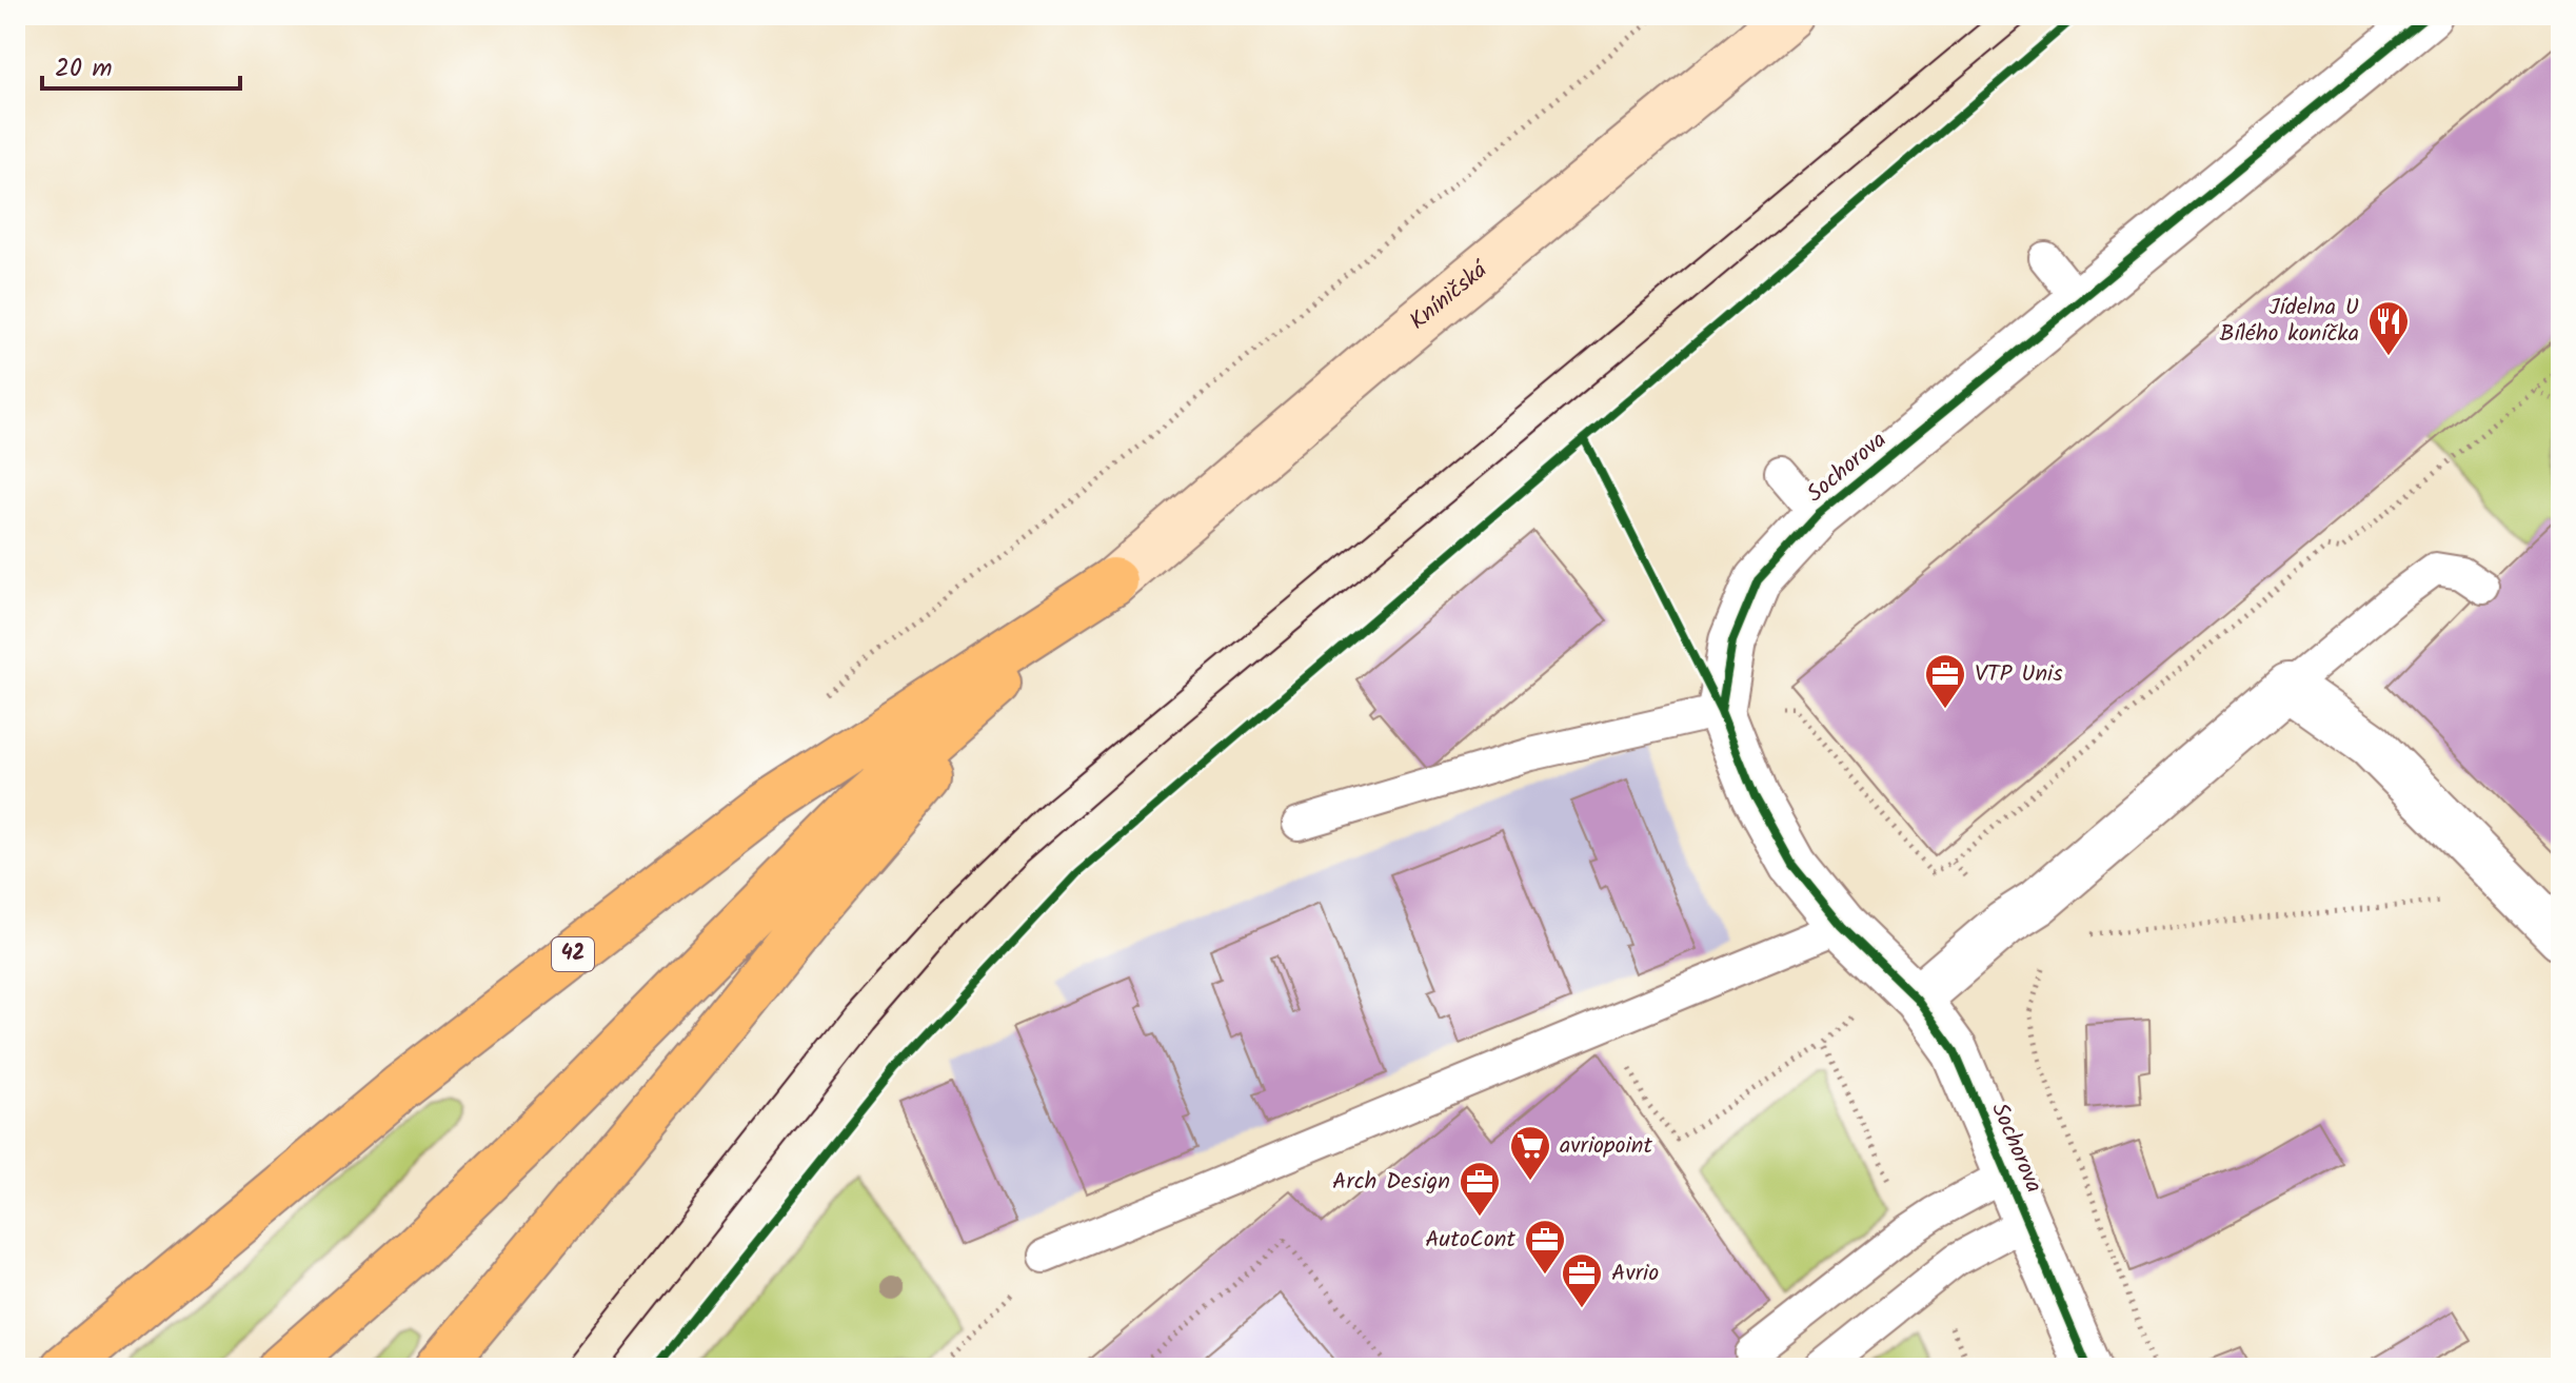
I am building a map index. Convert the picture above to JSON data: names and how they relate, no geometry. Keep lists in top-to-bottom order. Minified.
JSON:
{"streets":{"highway":["42"],"main road":["Kníničská"],"street":["Sochorova"]},"crossings":[["Kníničská","42"]],"places":{"restaurant":["Jídelna U Bílého koníčka"],"office":["VTP Unis","Arch Design","AutoCont","Avrio"],"supermarket":["avriopoint"]},"scale_bar":"20 m"}
